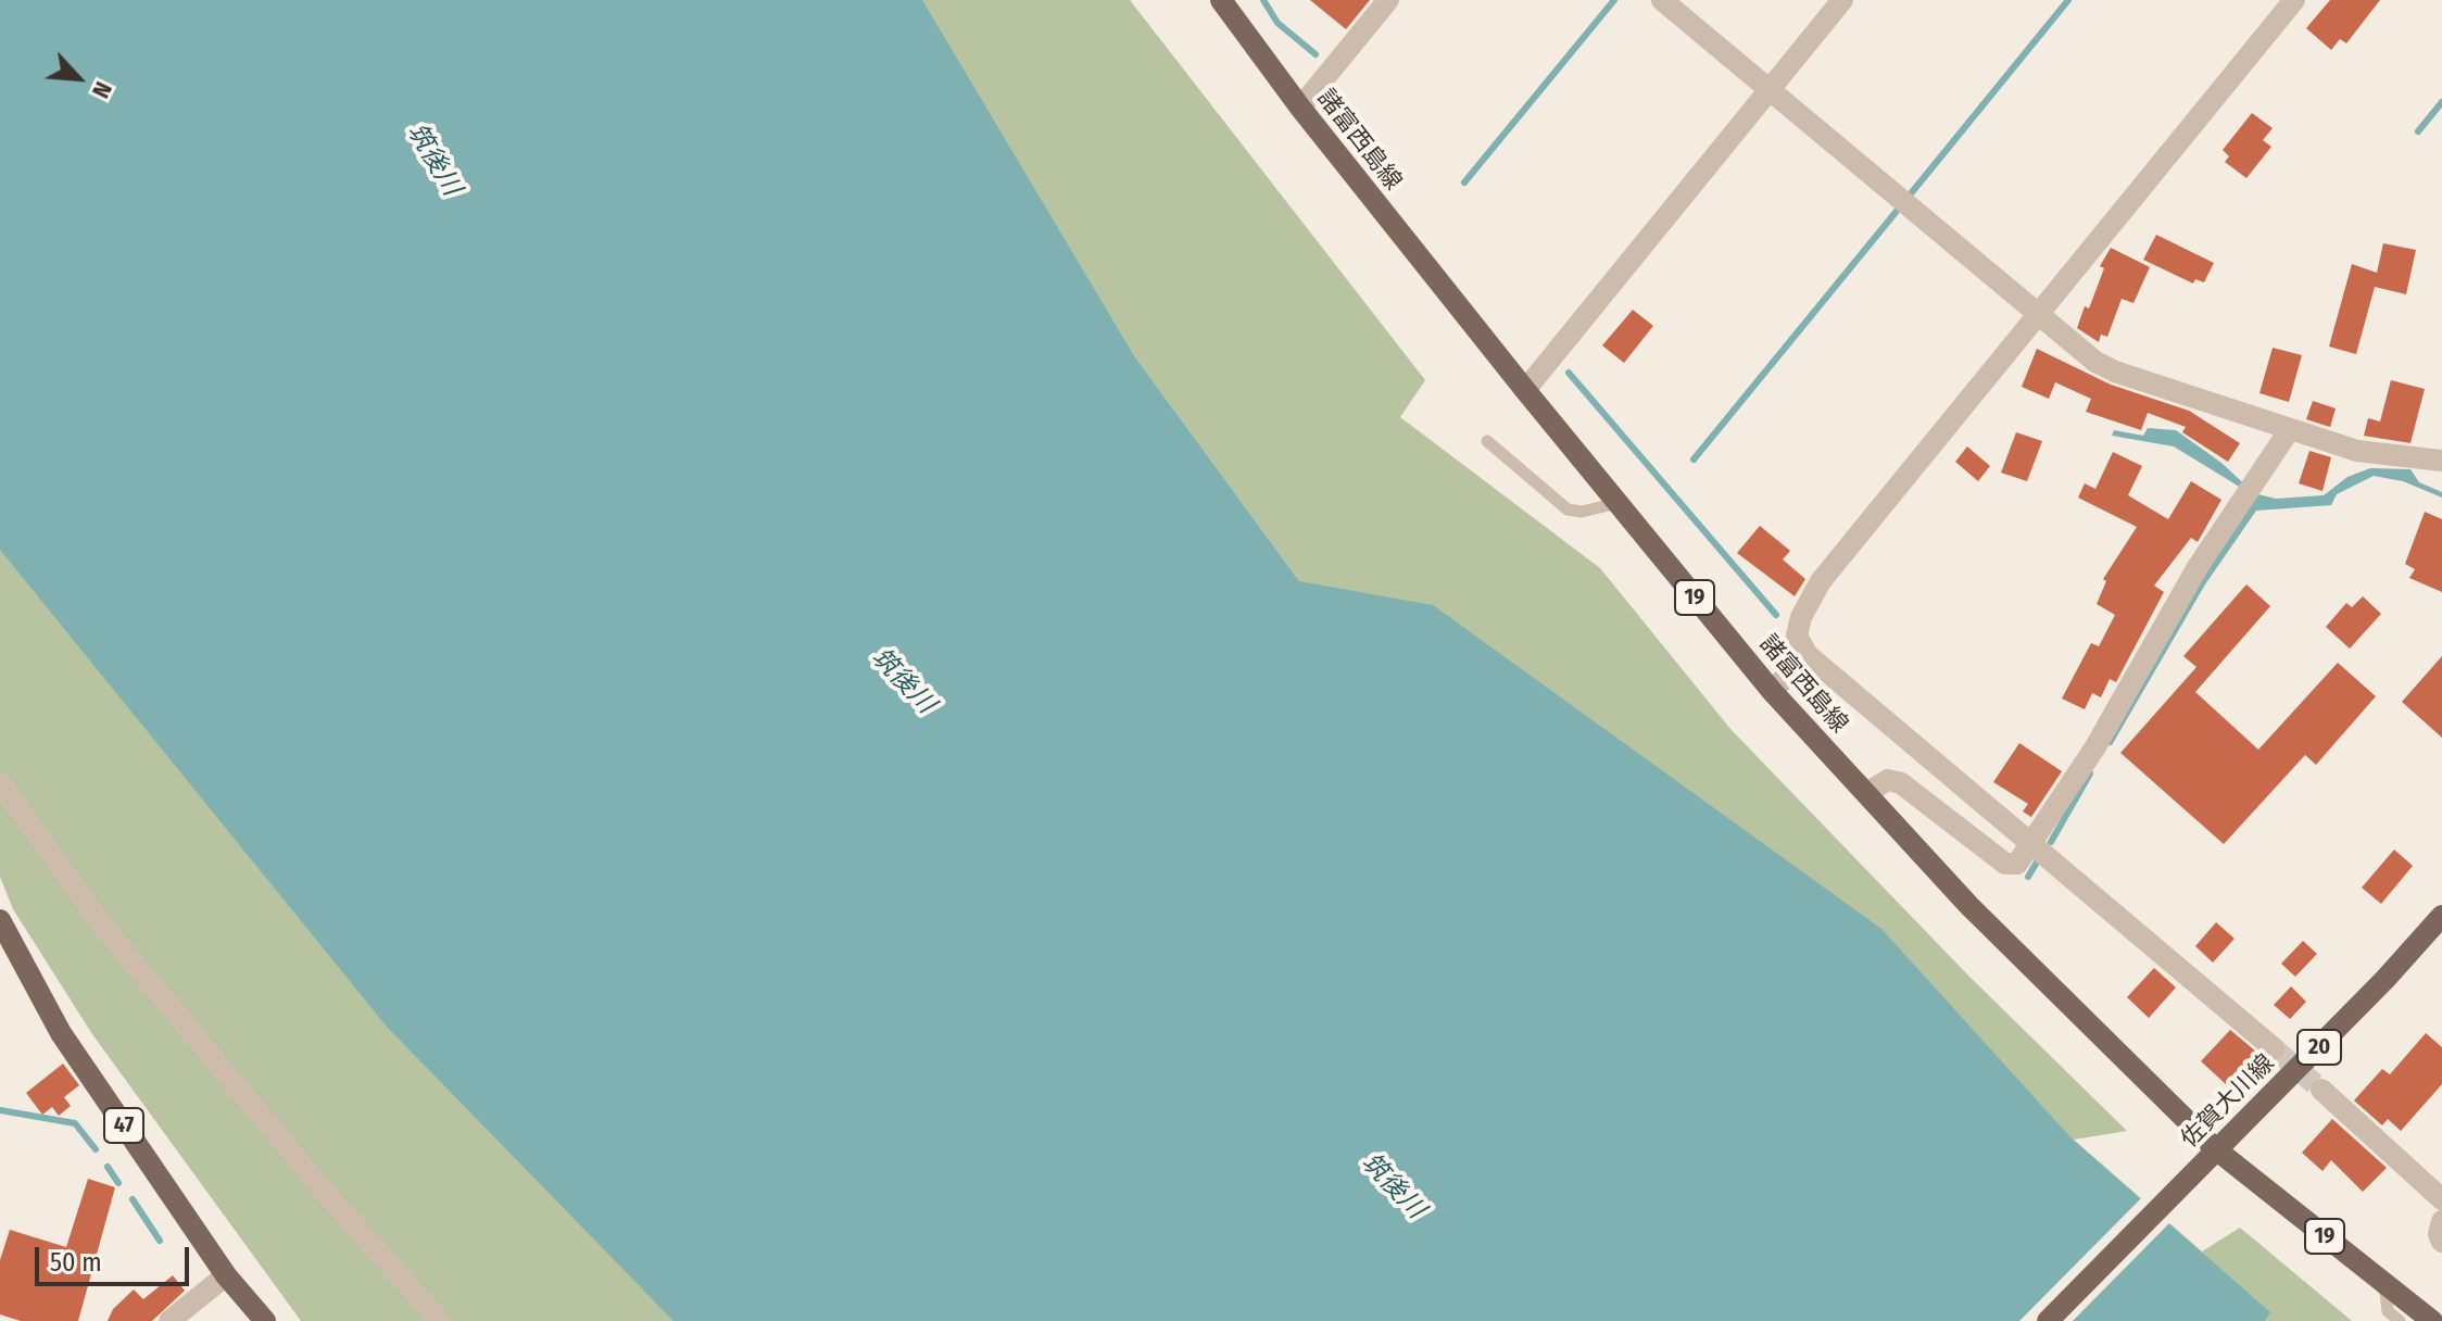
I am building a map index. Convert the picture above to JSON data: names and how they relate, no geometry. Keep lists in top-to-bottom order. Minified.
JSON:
{"streets":{"main road":["諸富西島線","19","20","佐賀大川線","47"]},"crossings":[["諸富西島線","佐賀大川線"]],"water":["筑後川"],"scale_bar":"50 m","north":"bottom right"}
